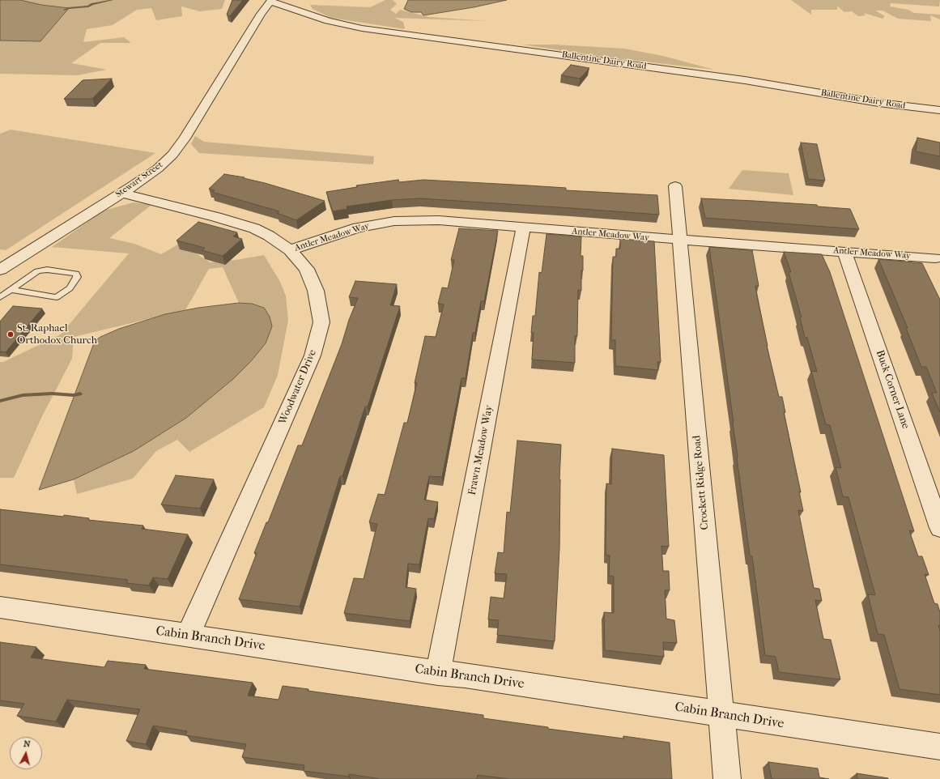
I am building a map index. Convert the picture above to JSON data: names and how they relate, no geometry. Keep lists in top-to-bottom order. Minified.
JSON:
{"streets":{"street":["Ballentine Dairy Road","Stewart Street","Antler Meadow Way","Woodwater Drive","Buck Corner Lane","Frawn Meadow Way","Crockett Ridge Road","Cabin Branch Drive"]},"crossings":[["Ballentine Dairy Road","Stewart Street"],["Stewart Street","Woodwater Drive"],["Antler Meadow Way","Woodwater Drive"],["Antler Meadow Way","Buck Corner Lane"],["Antler Meadow Way","Frawn Meadow Way"],["Antler Meadow Way","Crockett Ridge Road"],["Woodwater Drive","Cabin Branch Drive"],["Frawn Meadow Way","Cabin Branch Drive"],["Crockett Ridge Road","Cabin Branch Drive"]],"places":["St. Raphael Orthodox Church"],"north":"top"}
